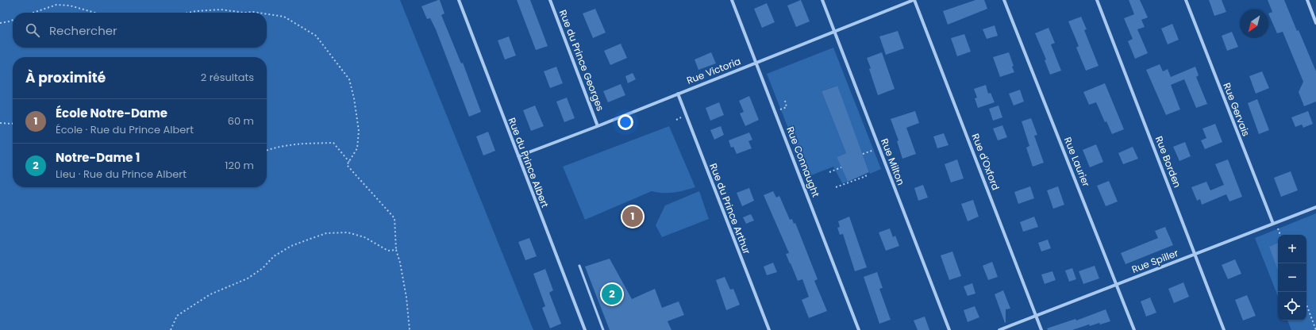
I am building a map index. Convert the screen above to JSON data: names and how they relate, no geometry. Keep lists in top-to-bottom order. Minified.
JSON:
{"streets":{"street":["Rue du Prince Georges","Rue Victoria","Rue Gervais","Rue Connaught","Rue Milton","Rue d'Oxford","Rue Laurier","Rue Borden","Rue du Prince Albert","Rue du Prince Arthur","Rue Spiller"]},"crossings":[["Rue du Prince Georges","Rue Victoria"],["Rue Victoria","Rue Connaught"],["Rue Victoria","Rue Milton"],["Rue Victoria","Rue d'Oxford"],["Rue Victoria","Rue du Prince Albert"],["Rue Victoria","Rue du Prince Arthur"],["Rue Gervais","Rue Spiller"],["Rue d'Oxford","Rue Spiller"],["Rue Laurier","Rue Spiller"],["Rue Borden","Rue Spiller"]],"north":"bottom left","page":{"search":"Rechercher","heading":["À proximité","2 résultats"],"list":[{"mark":"1","name":"École Notre-Dame","note":"École · Rue du Prince Albert","value":"60 m"},{"mark":"2","name":"Notre-Dame 1","note":"Lieu · Rue du Prince Albert","value":"120 m"}],"pins":["1","2"],"map_buttons":["+","−"]}}
